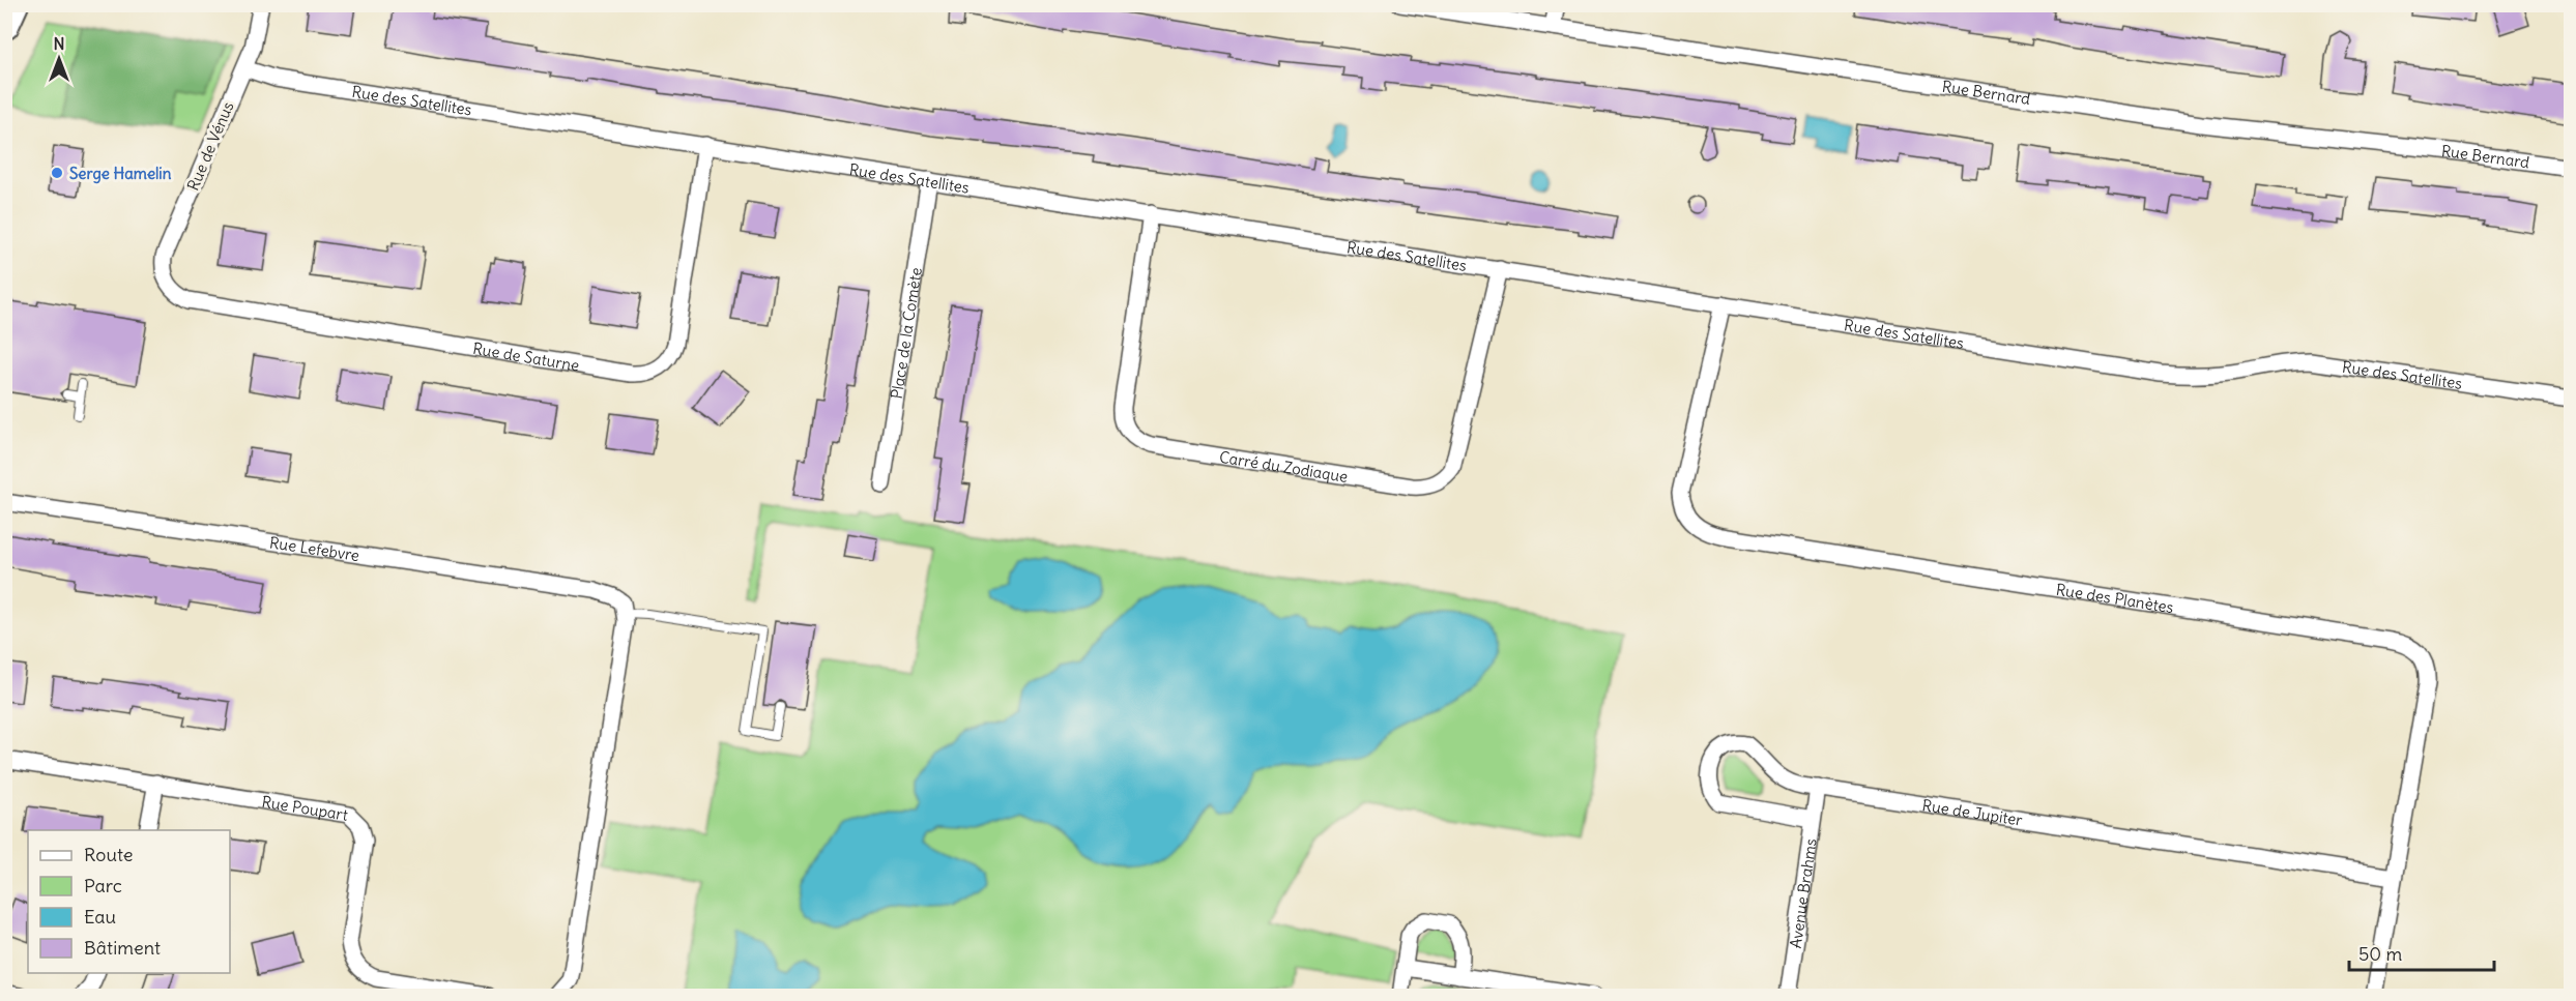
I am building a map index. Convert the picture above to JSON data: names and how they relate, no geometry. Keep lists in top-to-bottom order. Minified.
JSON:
{"streets":{"street":["Rue Bernard","Rue des Satellites","Rue de Vénus","Place de la Comète","Rue de Saturne","Carré du Zodiaque","Rue Lefebvre","Rue des Planètes","Rue Poupart","Rue de Jupiter","Avenue Brahms"]},"crossings":[["Rue des Satellites","Rue de Vénus"],["Rue des Satellites","Place de la Comète"],["Rue des Satellites","Rue de Saturne"],["Rue des Satellites","Carré du Zodiaque"],["Rue des Satellites","Rue des Planètes"],["Rue de Vénus","Rue de Saturne"],["Rue des Planètes","Rue de Jupiter"],["Rue de Jupiter","Avenue Brahms"]],"places":["Serge Hamelin"],"legend":["Route","Parc","Eau","Bâtiment"],"scale_bar":"50 m","north":"top"}
